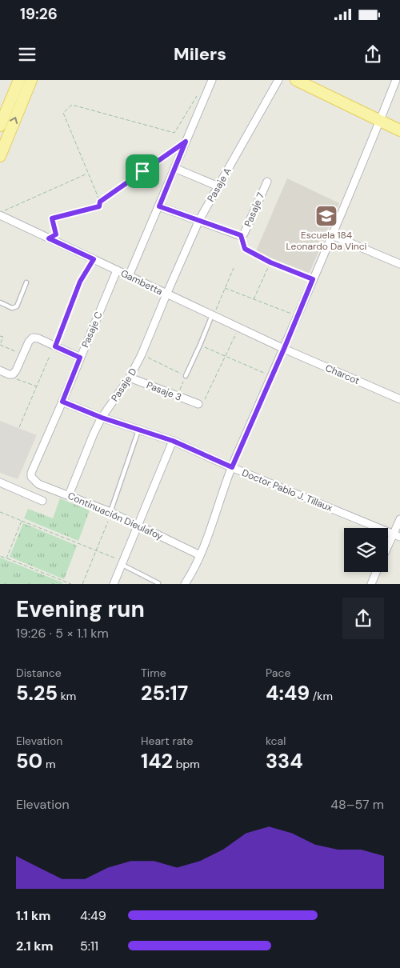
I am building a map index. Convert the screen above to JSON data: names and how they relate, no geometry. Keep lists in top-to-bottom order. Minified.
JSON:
{"streets":{"street":["Pasaje A","Pasaje 7","Gambetta","Pasaje C","Charcot","Pasaje D","Pasaje 3","Doctor Pablo J. Tillaux","Continuación Dieulafoy"]},"crossings":[["Pasaje A","Gambetta"],["Pasaje A","Pasaje D"],["Gambetta","Pasaje C"],["Gambetta","Charcot"],["Gambetta","Pasaje D"],["Pasaje C","Doctor Pablo J. Tillaux"],["Pasaje C","Continuación Dieulafoy"],["Pasaje D","Pasaje 3"],["Pasaje D","Doctor Pablo J. Tillaux"],["Pasaje D","Continuación Dieulafoy"]],"places":{"school or university":["Escuela 184 Leonardo Da Vinci"]},"page":{"status":"19:26","header":"Milers","heading":["Evening run","19:26 · 5 × 1.1 km"],"stats":[["Distance","5.25 km"],["Time","25:17"],["Pace","4:49 /km"],["Elevation","50 m"],["Heart rate","142 bpm"],["kcal","334"]],"chart":["Elevation","48–57 m"],"list":[{"name":"1.1 km","note":"4:49"},{"name":"2.1 km","note":"5:11"}]}}
